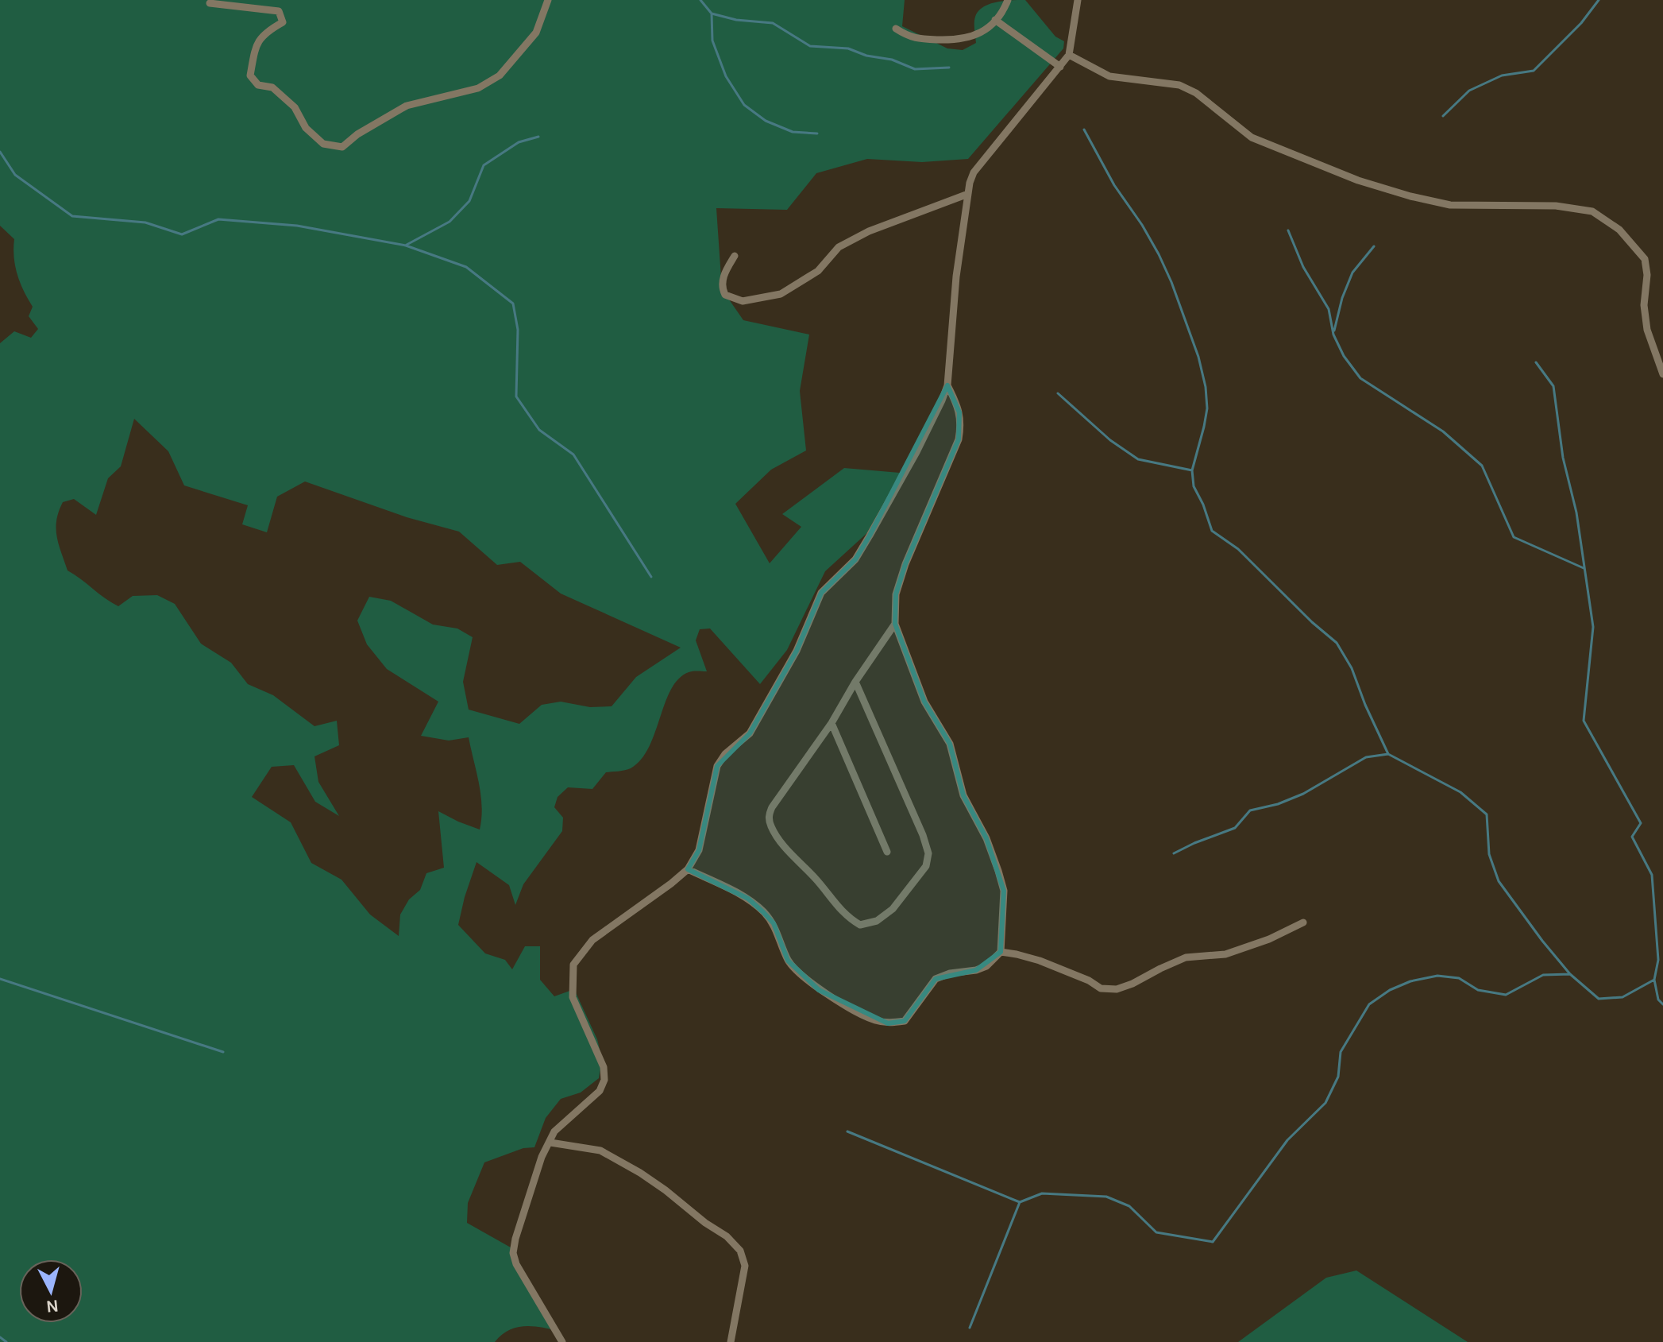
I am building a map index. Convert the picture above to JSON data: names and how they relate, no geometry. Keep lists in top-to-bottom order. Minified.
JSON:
{"north":"bottom"}
